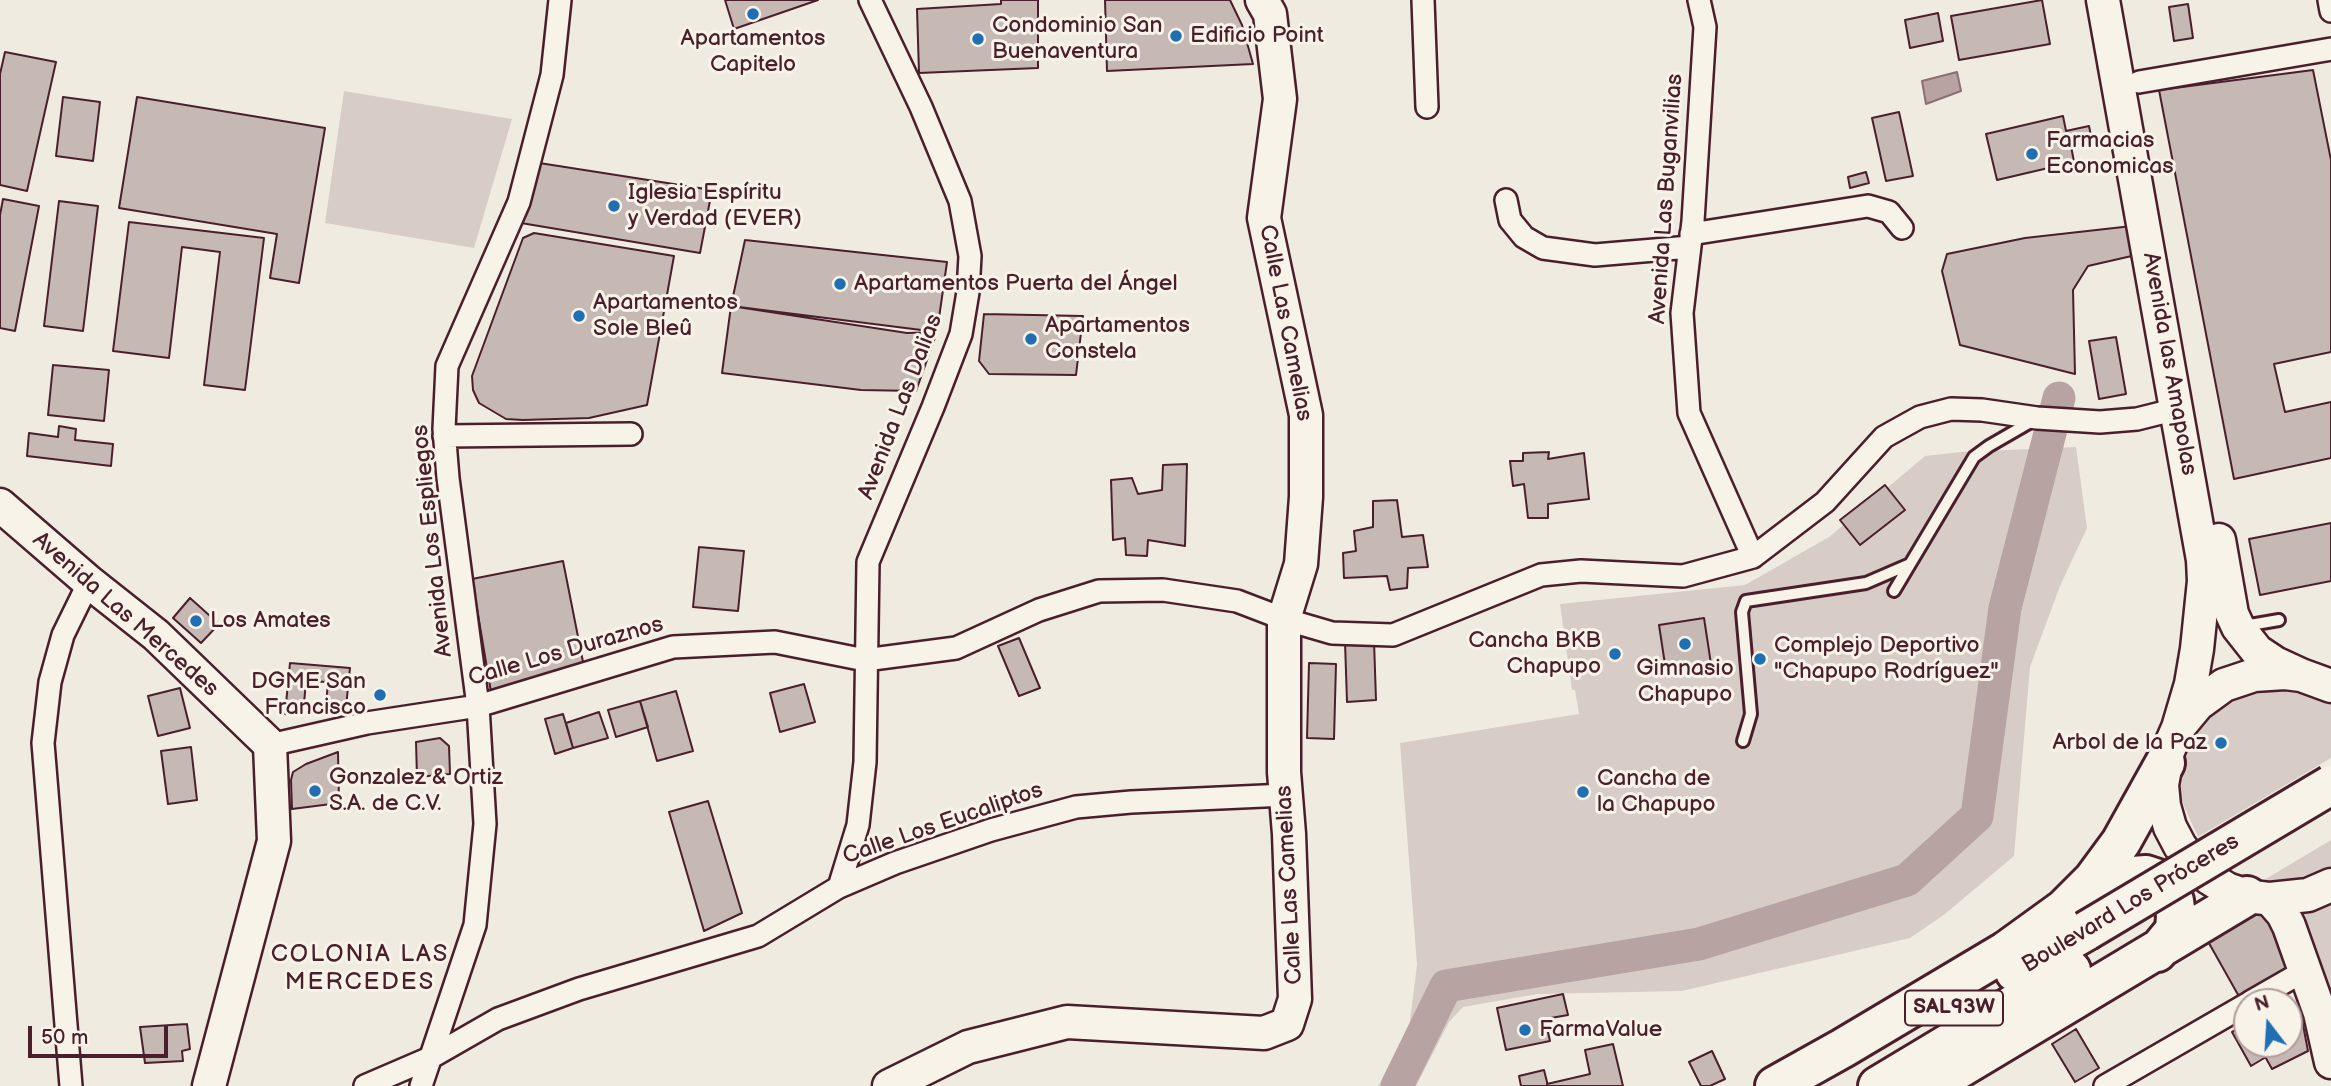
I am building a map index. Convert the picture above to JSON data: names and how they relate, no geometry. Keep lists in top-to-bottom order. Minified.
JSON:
{"streets":{"highway":["Boulevard Los Próceres","SAL93W"],"street":["Avenida Las Buganvilias","Calle Las Camelias","Avenida las Amapolas","Avenida Las Dalias","Avenida Los Espliegos","Avenida Las Mercedes","Calle Los Duraznos","Calle Los Eucaliptos"]},"crossings":[["Avenida Las Buganvilias","Calle Los Duraznos"],["Calle Las Camelias","Calle Los Duraznos"],["Calle Las Camelias","Calle Los Eucaliptos"],["Avenida las Amapolas","Calle Los Duraznos"],["Avenida Las Dalias","Calle Los Duraznos"],["Avenida Las Dalias","Calle Los Eucaliptos"],["Avenida Los Espliegos","Calle Los Duraznos"],["Avenida Los Espliegos","Calle Los Eucaliptos"],["Avenida Las Mercedes","Calle Los Duraznos"]],"districts":["COLONIA LAS MERCEDES"],"places":["Apartamentos Capitelo","Edificio Point","Condominio San Buenaventura","Farmacias Economicas","Iglesia Espíritu y Verdad (EVER)","Apartamentos Puerta del Ángel","Apartamentos Sole Bleû","Apartamentos Constela","Los Amates","Gimnasio Chapupo","Cancha BKB Chapupo","Complejo Deportivo \"Chapupo Rodríguez\"","DGME San Francisco","Arbol de la Paz","Gonzalez & Ortiz S.A. de C.V.","Cancha de la Chapupo","FarmaValue"],"scale_bar":"50 m","north":"top"}
